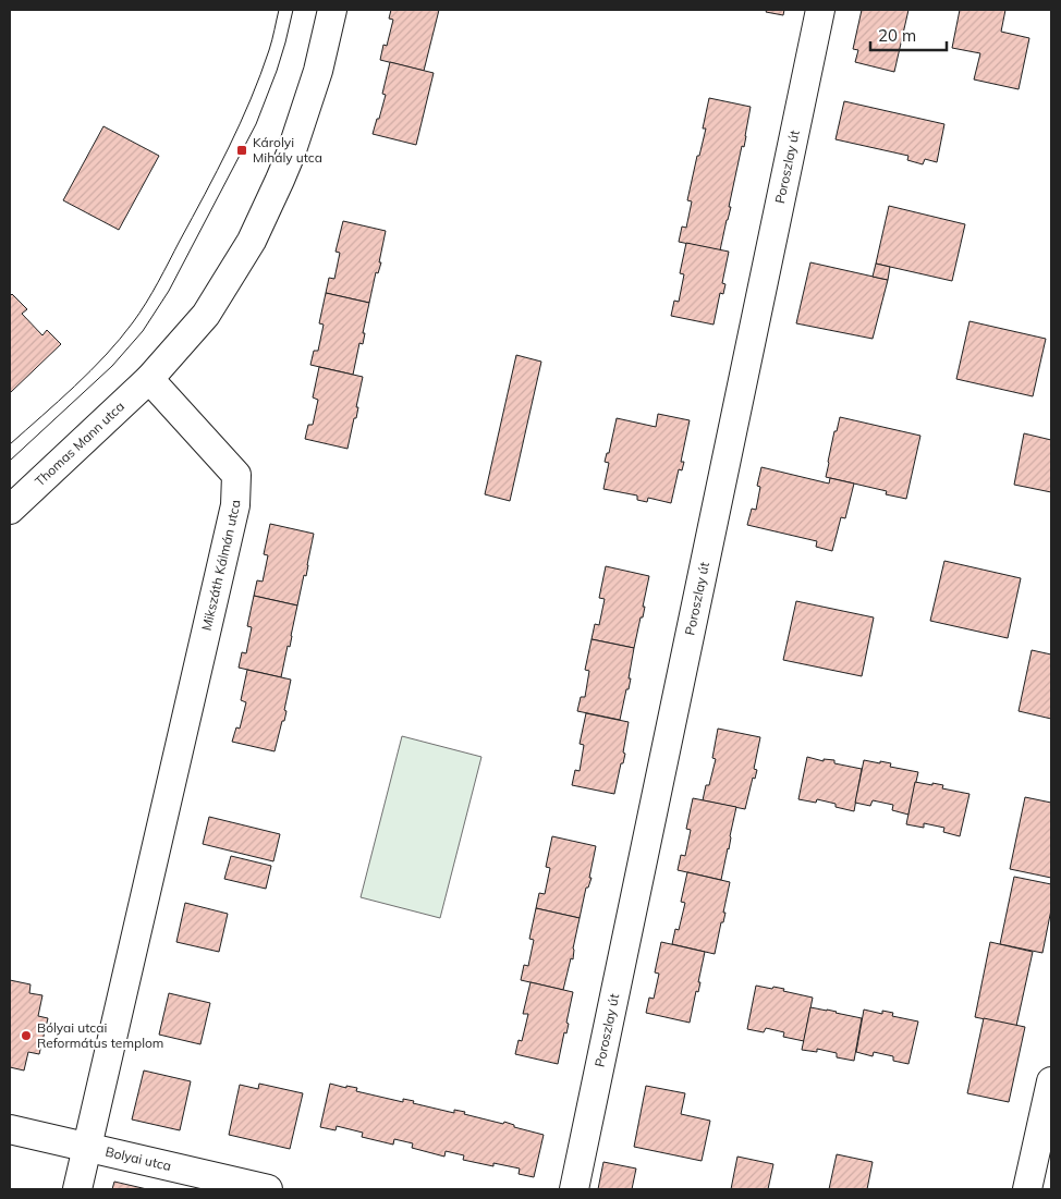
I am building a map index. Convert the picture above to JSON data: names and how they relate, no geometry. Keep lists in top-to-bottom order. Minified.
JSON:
{"streets":{"street":["Poroszlay út","Thomas Mann utca","Mikszáth Kálmán utca","Bolyai utca"]},"crossings":[["Thomas Mann utca","Mikszáth Kálmán utca"],["Mikszáth Kálmán utca","Bolyai utca"]],"places":{"transit":["Károlyi Mihály utca"],"other":["Bólyai utcai Református templom"]},"scale_bar":"20 m"}
